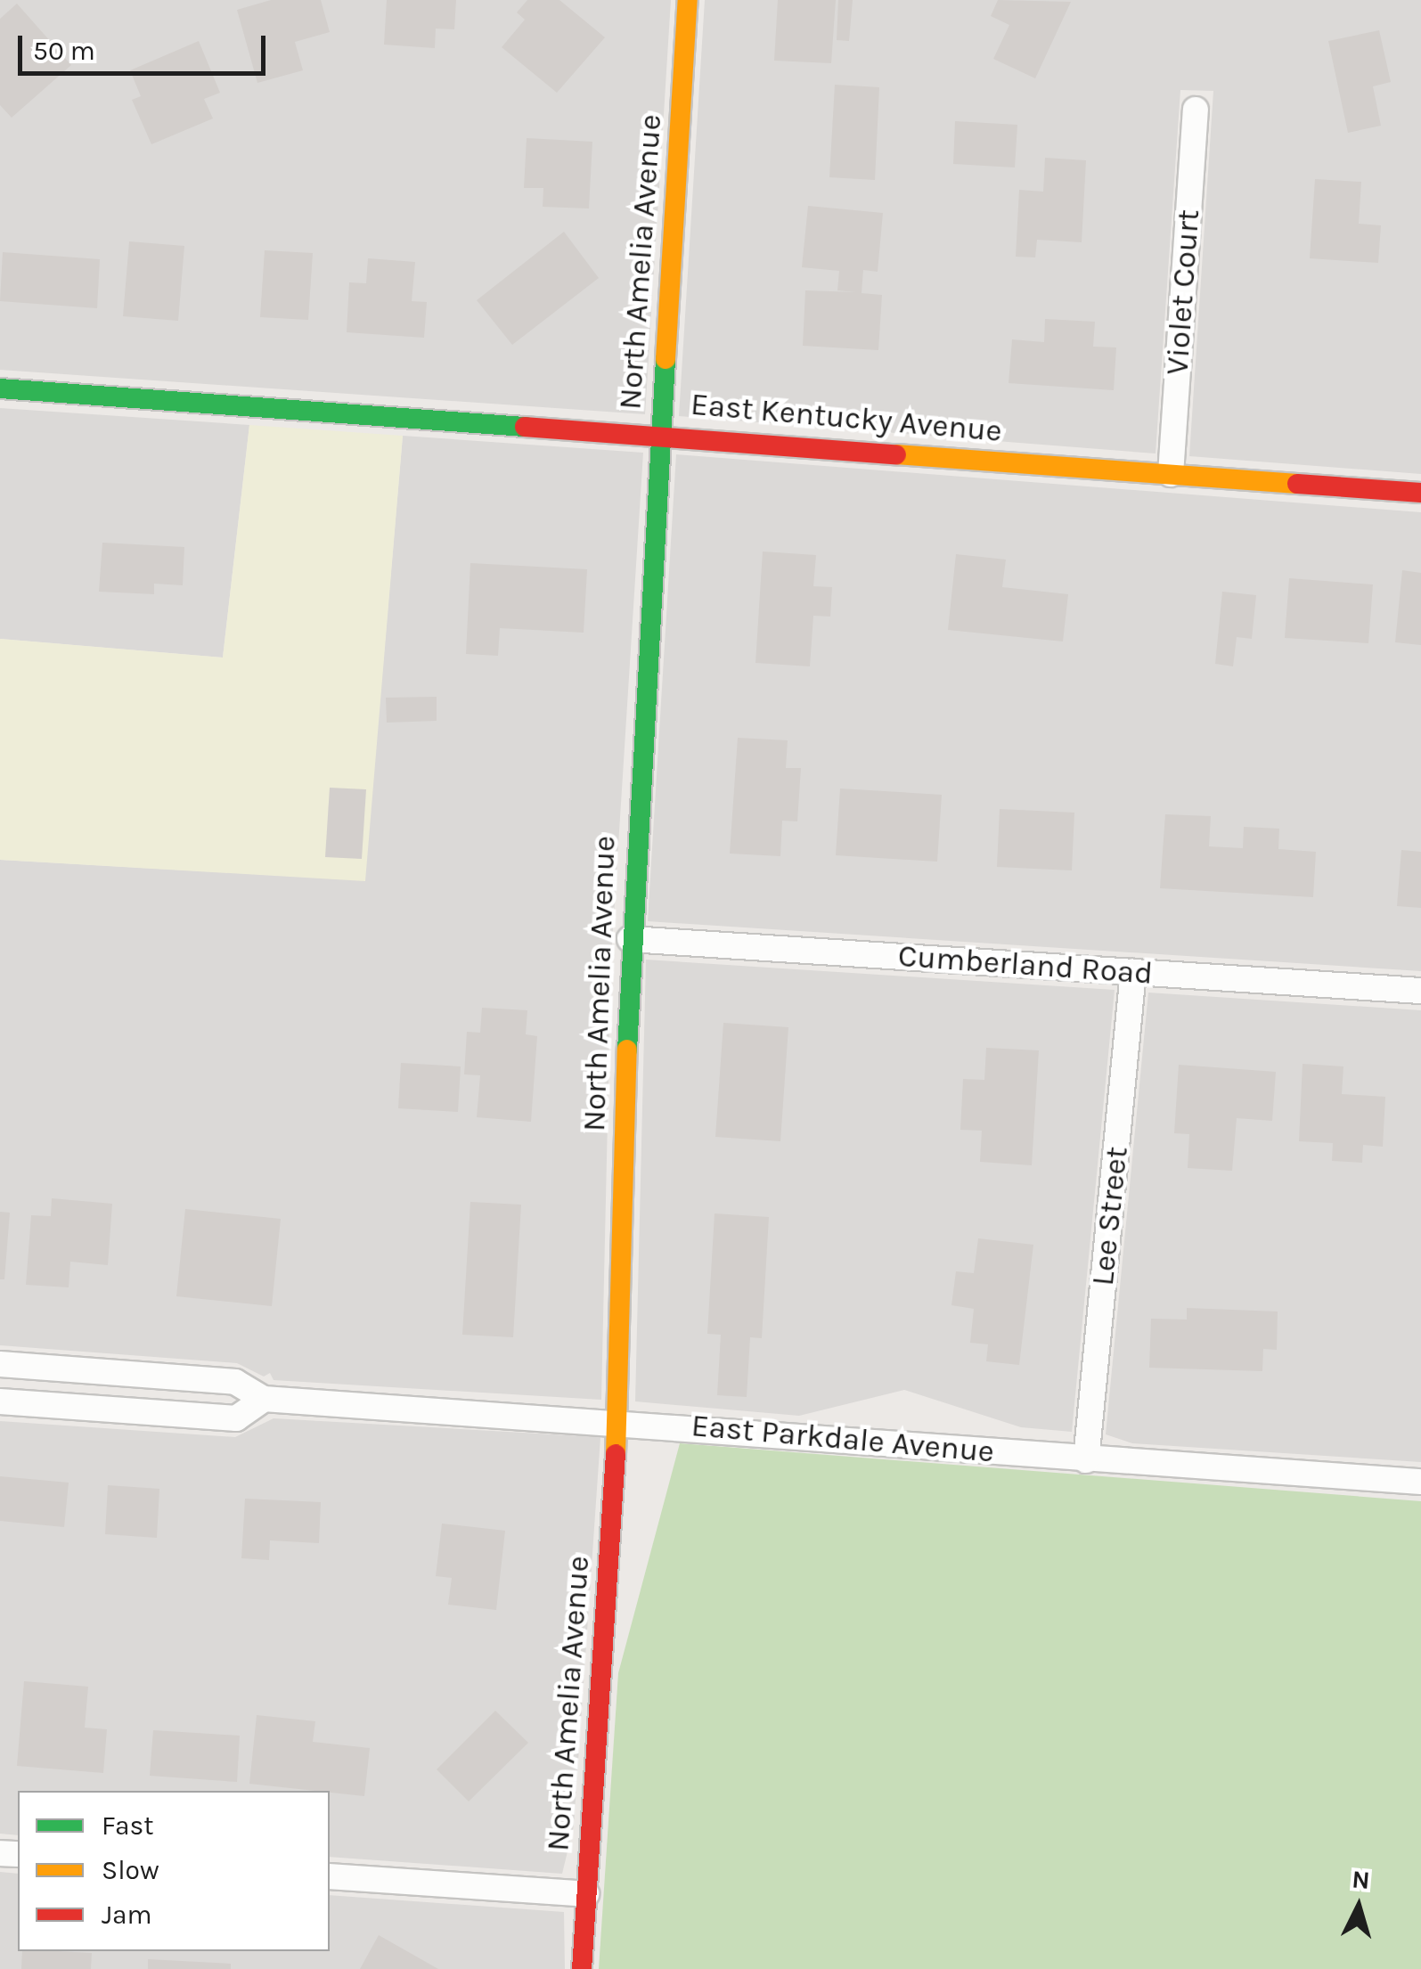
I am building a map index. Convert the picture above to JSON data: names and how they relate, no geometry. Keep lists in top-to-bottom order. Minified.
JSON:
{"streets":{"main road":["North Amelia Avenue","East Kentucky Avenue"],"street":["Violet Court","Cumberland Road","Lee Street","East Parkdale Avenue"]},"crossings":[["North Amelia Avenue","East Kentucky Avenue"],["North Amelia Avenue","Cumberland Road"],["North Amelia Avenue","East Parkdale Avenue"],["Violet Court","East Kentucky Avenue"],["Cumberland Road","Lee Street"],["Lee Street","East Parkdale Avenue"]],"legend":["Fast","Slow","Jam"],"scale_bar":"50 m","north":"top"}
